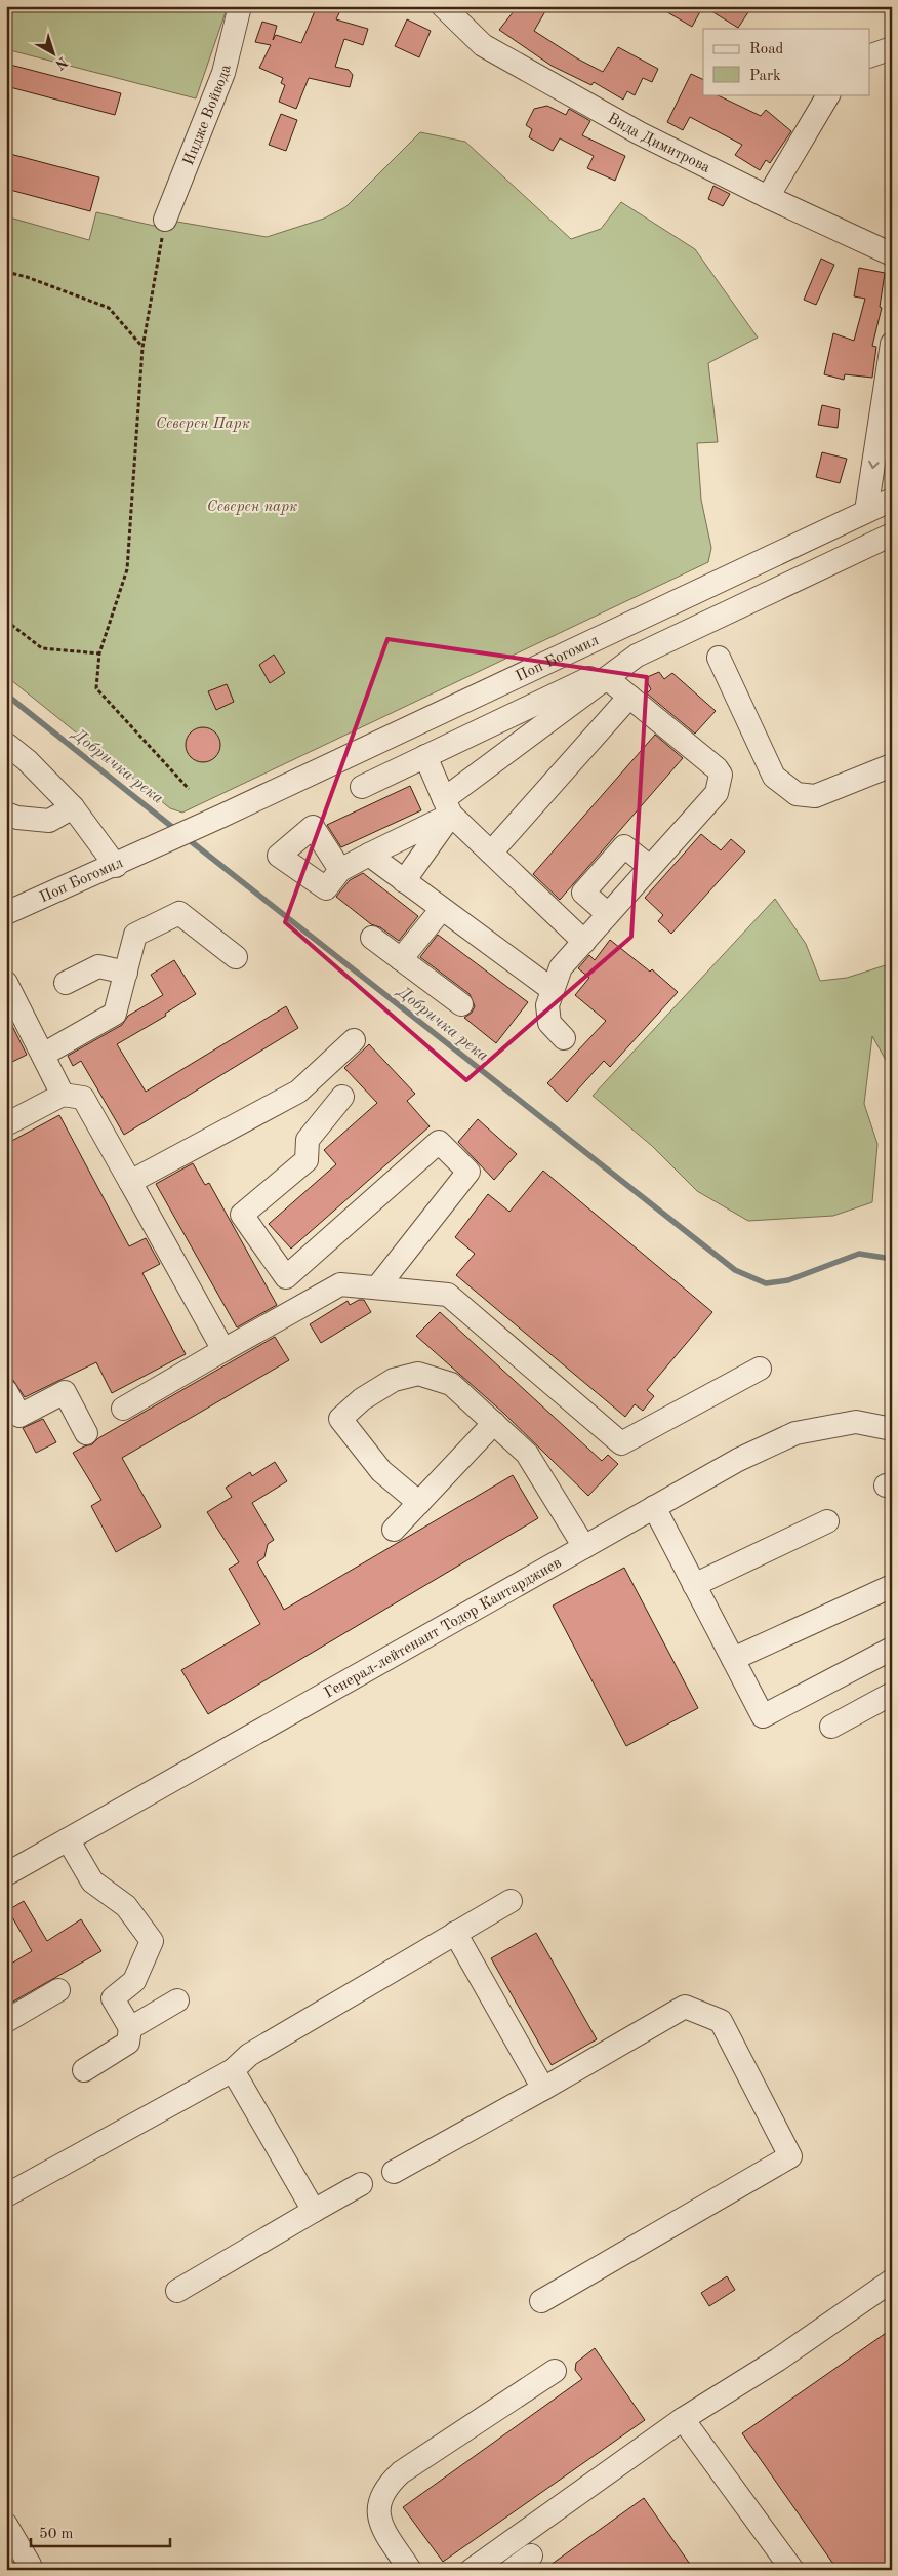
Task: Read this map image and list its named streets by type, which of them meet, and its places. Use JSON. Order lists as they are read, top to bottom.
{
  "streets": {
    "street": [
      "Индже Войвода",
      "Вида Димитрова",
      "Поп Богомил",
      "Генерал-лейтенант Тодор Кантарджиев"
    ]
  },
  "water": ["Добричка река"],
  "parks": ["Северен Парк", "Северен парк"],
  "legend": ["Road", "Park"],
  "scale_bar": "50 m",
  "north": "bottom right"
}
